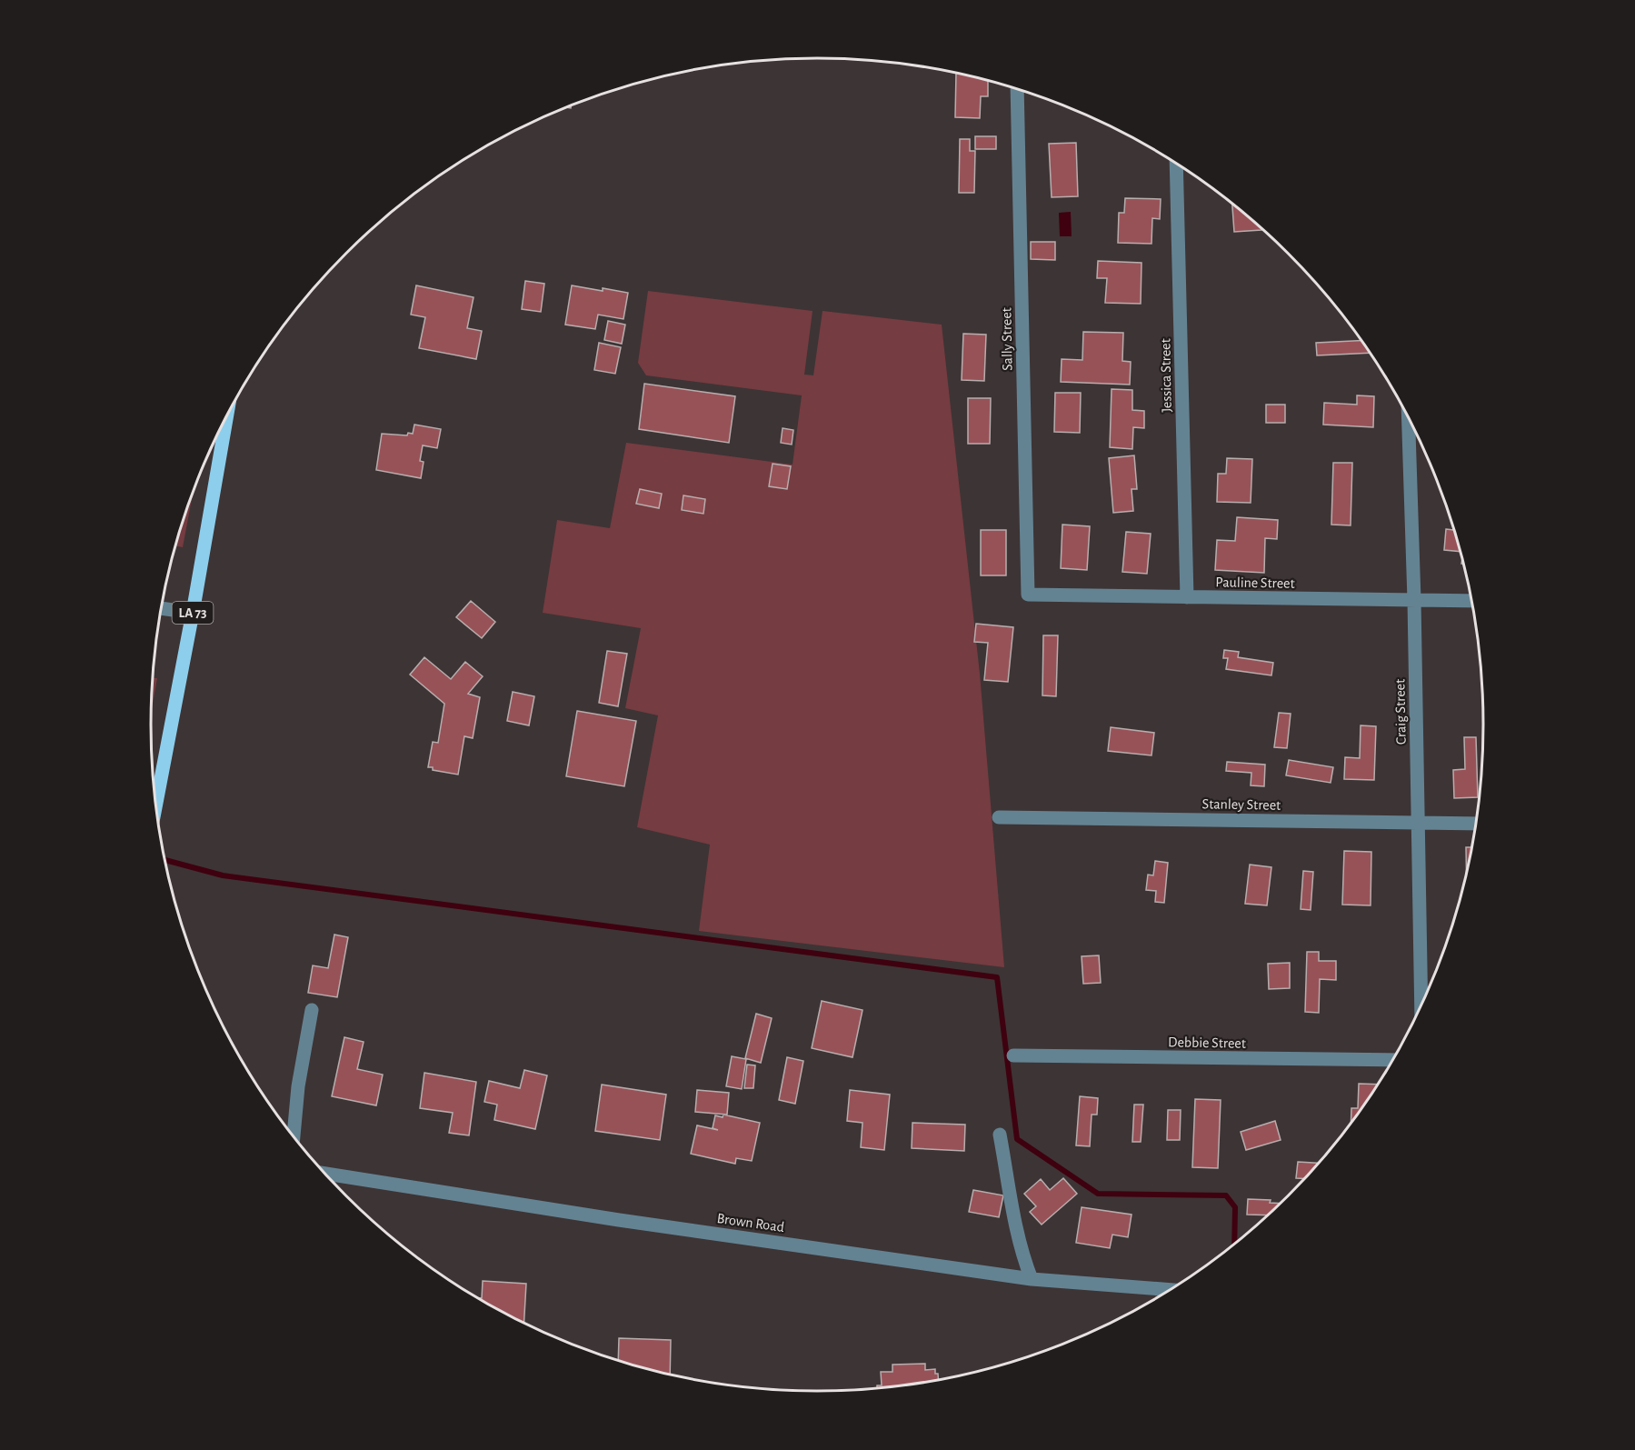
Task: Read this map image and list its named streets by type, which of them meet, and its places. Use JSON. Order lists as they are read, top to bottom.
{
  "streets": {
    "main road": ["LA 73"],
    "street": [
      "Sally Street",
      "Jessica Street",
      "Pauline Street",
      "Craig Street",
      "Stanley Street",
      "Debbie Street",
      "Brown Road"
    ]
  },
  "crossings": [
    ["Sally Street", "Pauline Street"],
    ["Jessica Street", "Pauline Street"],
    ["Pauline Street", "Craig Street"],
    ["Craig Street", "Stanley Street"]
  ]
}
